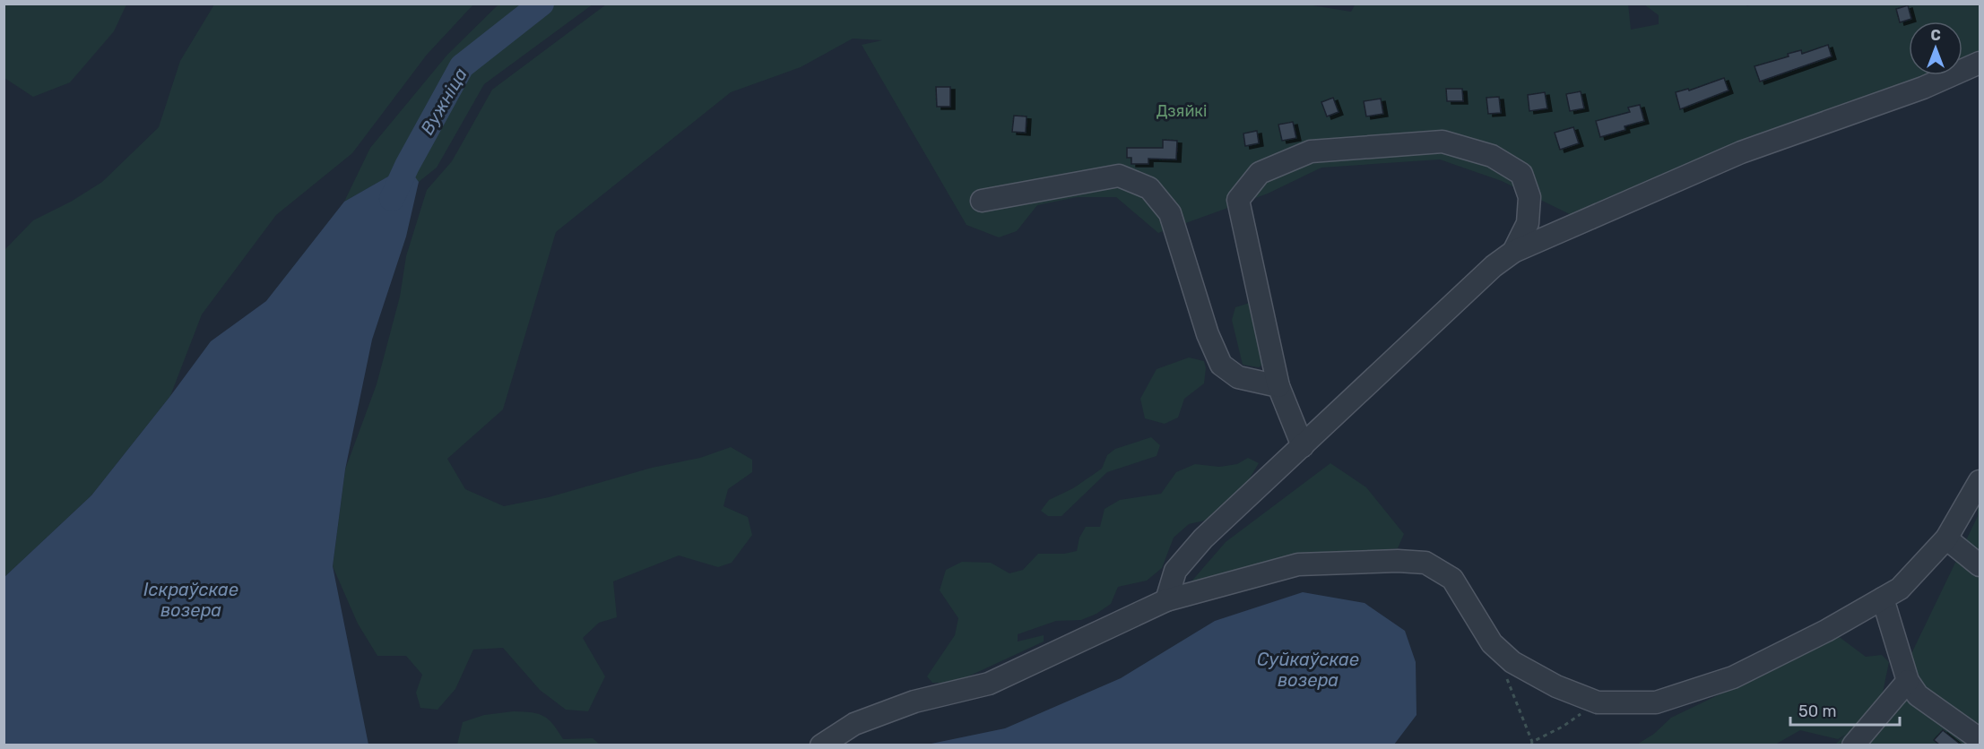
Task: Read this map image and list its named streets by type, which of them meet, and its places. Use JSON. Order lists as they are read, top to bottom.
{
  "water": ["Вужніца", "Іскраўскае возера", "Суйкаўскае возера"],
  "parks": ["Дзяйкі"],
  "scale_bar": "50 m",
  "north": "top"
}
